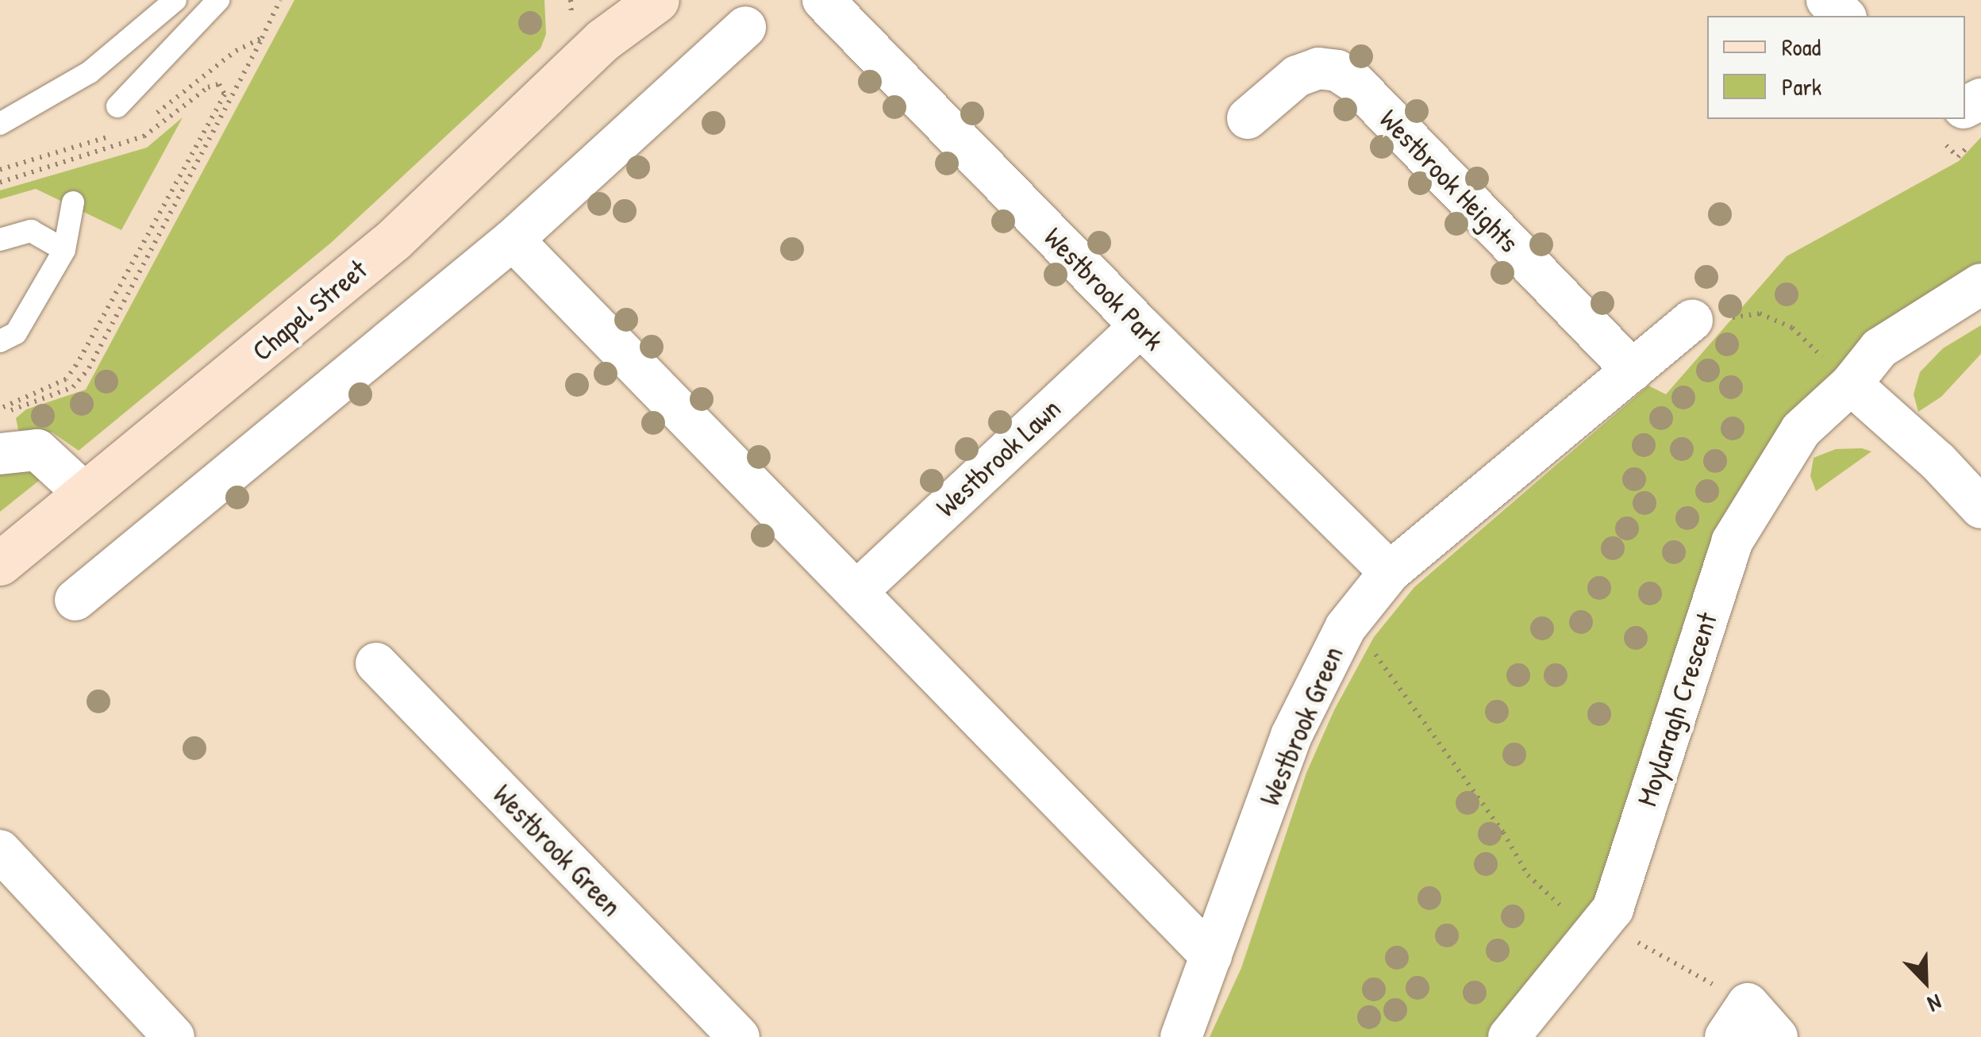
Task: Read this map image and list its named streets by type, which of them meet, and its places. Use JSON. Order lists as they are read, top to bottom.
{
  "streets": {
    "main road": ["Chapel Street"],
    "street": [
      "Westbrook Heights",
      "Westbrook Park",
      "Westbrook Lawn",
      "Moylaragh Crescent",
      "Westbrook Green"
    ]
  },
  "crossings": [
    ["Westbrook Heights", "Westbrook Green"],
    ["Westbrook Park", "Westbrook Lawn"],
    ["Westbrook Park", "Westbrook Green"]
  ],
  "legend": ["Road", "Park"],
  "north": "bottom right"
}
